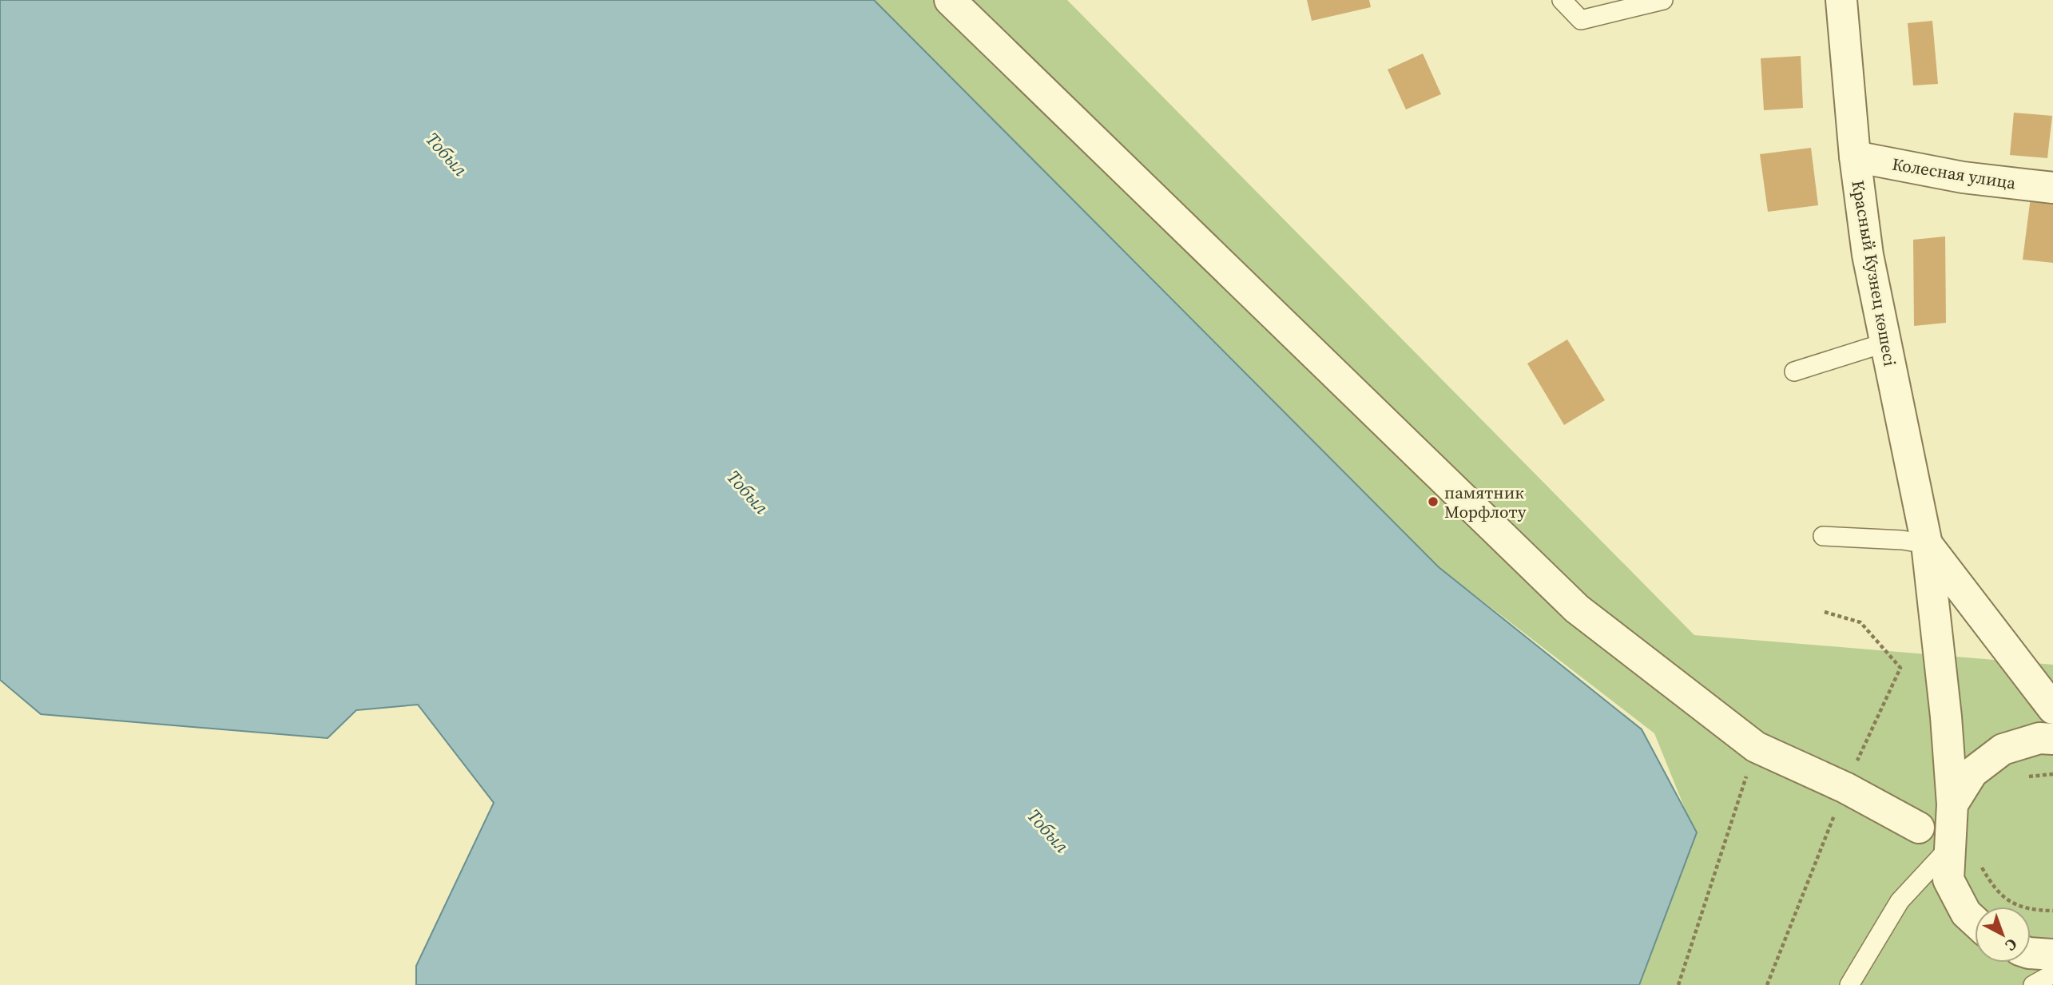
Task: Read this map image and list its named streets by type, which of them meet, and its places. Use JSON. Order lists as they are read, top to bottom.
{
  "streets": {
    "street": ["Колесная улица", "Красный Кузнец көшесі"]
  },
  "crossings": [
    ["Колесная улица", "Красный Кузнец көшесі"]
  ],
  "water": ["Тобыл"],
  "places": ["памятник Морфлоту"],
  "north": "bottom right"
}
